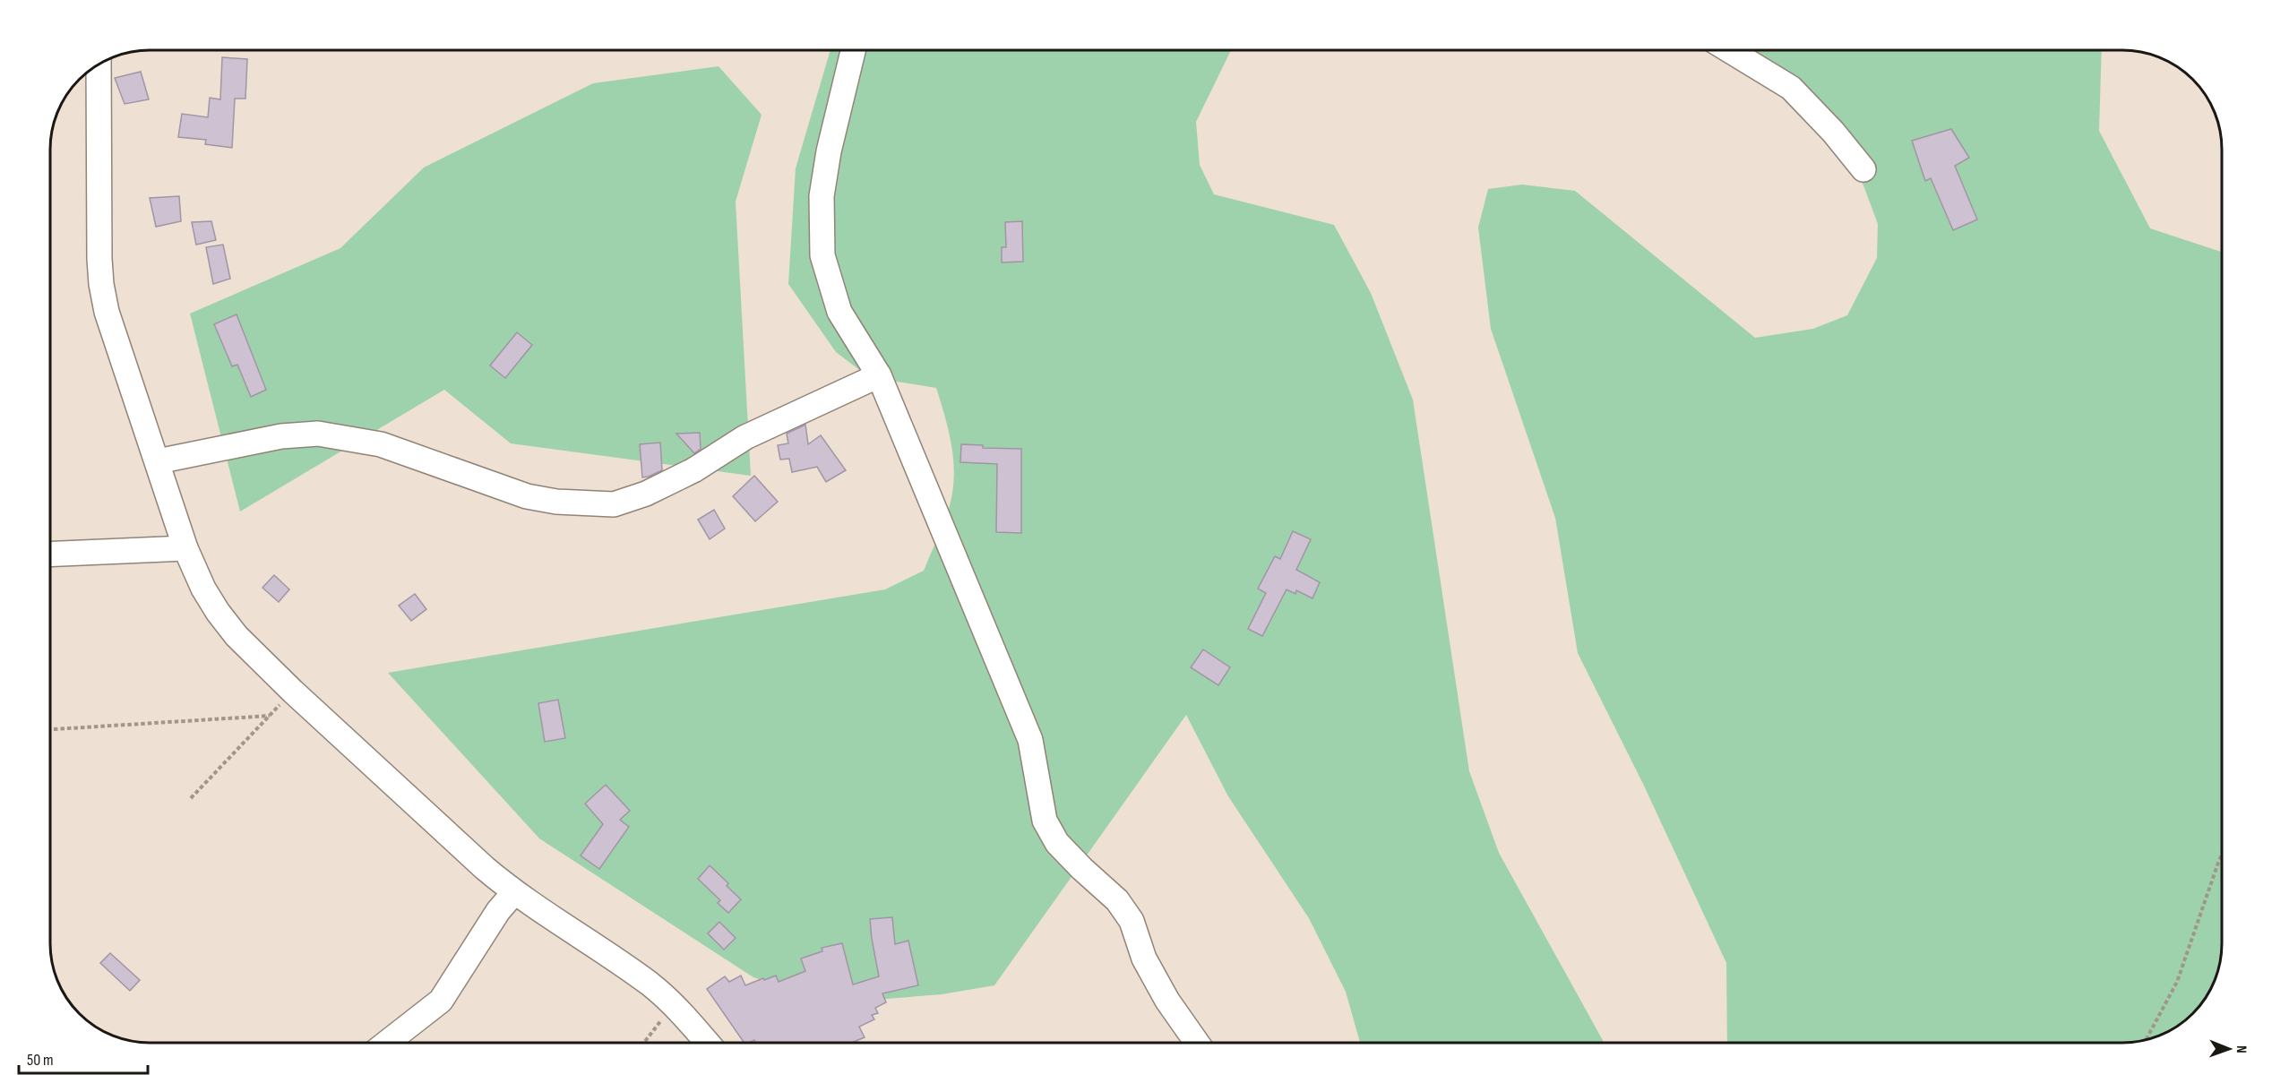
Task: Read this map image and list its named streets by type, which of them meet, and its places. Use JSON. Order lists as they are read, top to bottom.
{
  "scale_bar": "50 m",
  "north": "right"
}
